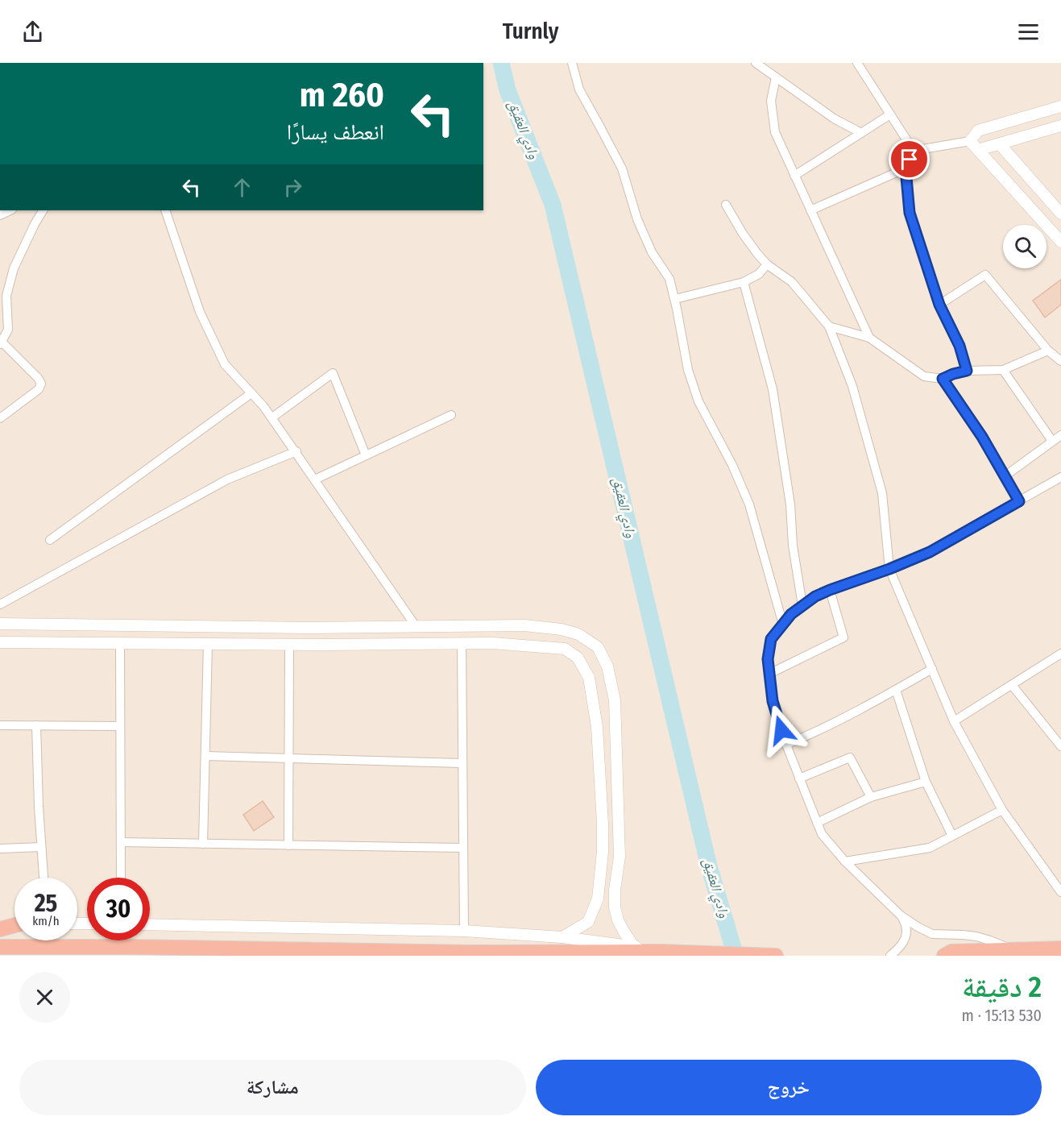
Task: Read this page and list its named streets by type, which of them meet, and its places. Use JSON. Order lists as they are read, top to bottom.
{
  "water": ["وادي العقيق"],
  "page": {
    "header": "Turnly",
    "turn": ["260 m", "انعطف يسارًا"],
    "speed": "25 km/h",
    "limit": "30",
    "heading": ["2 دقيقة", "530 m · 15:13"],
    "buttons": ["خروج", "مشاركة"]
  }
}
